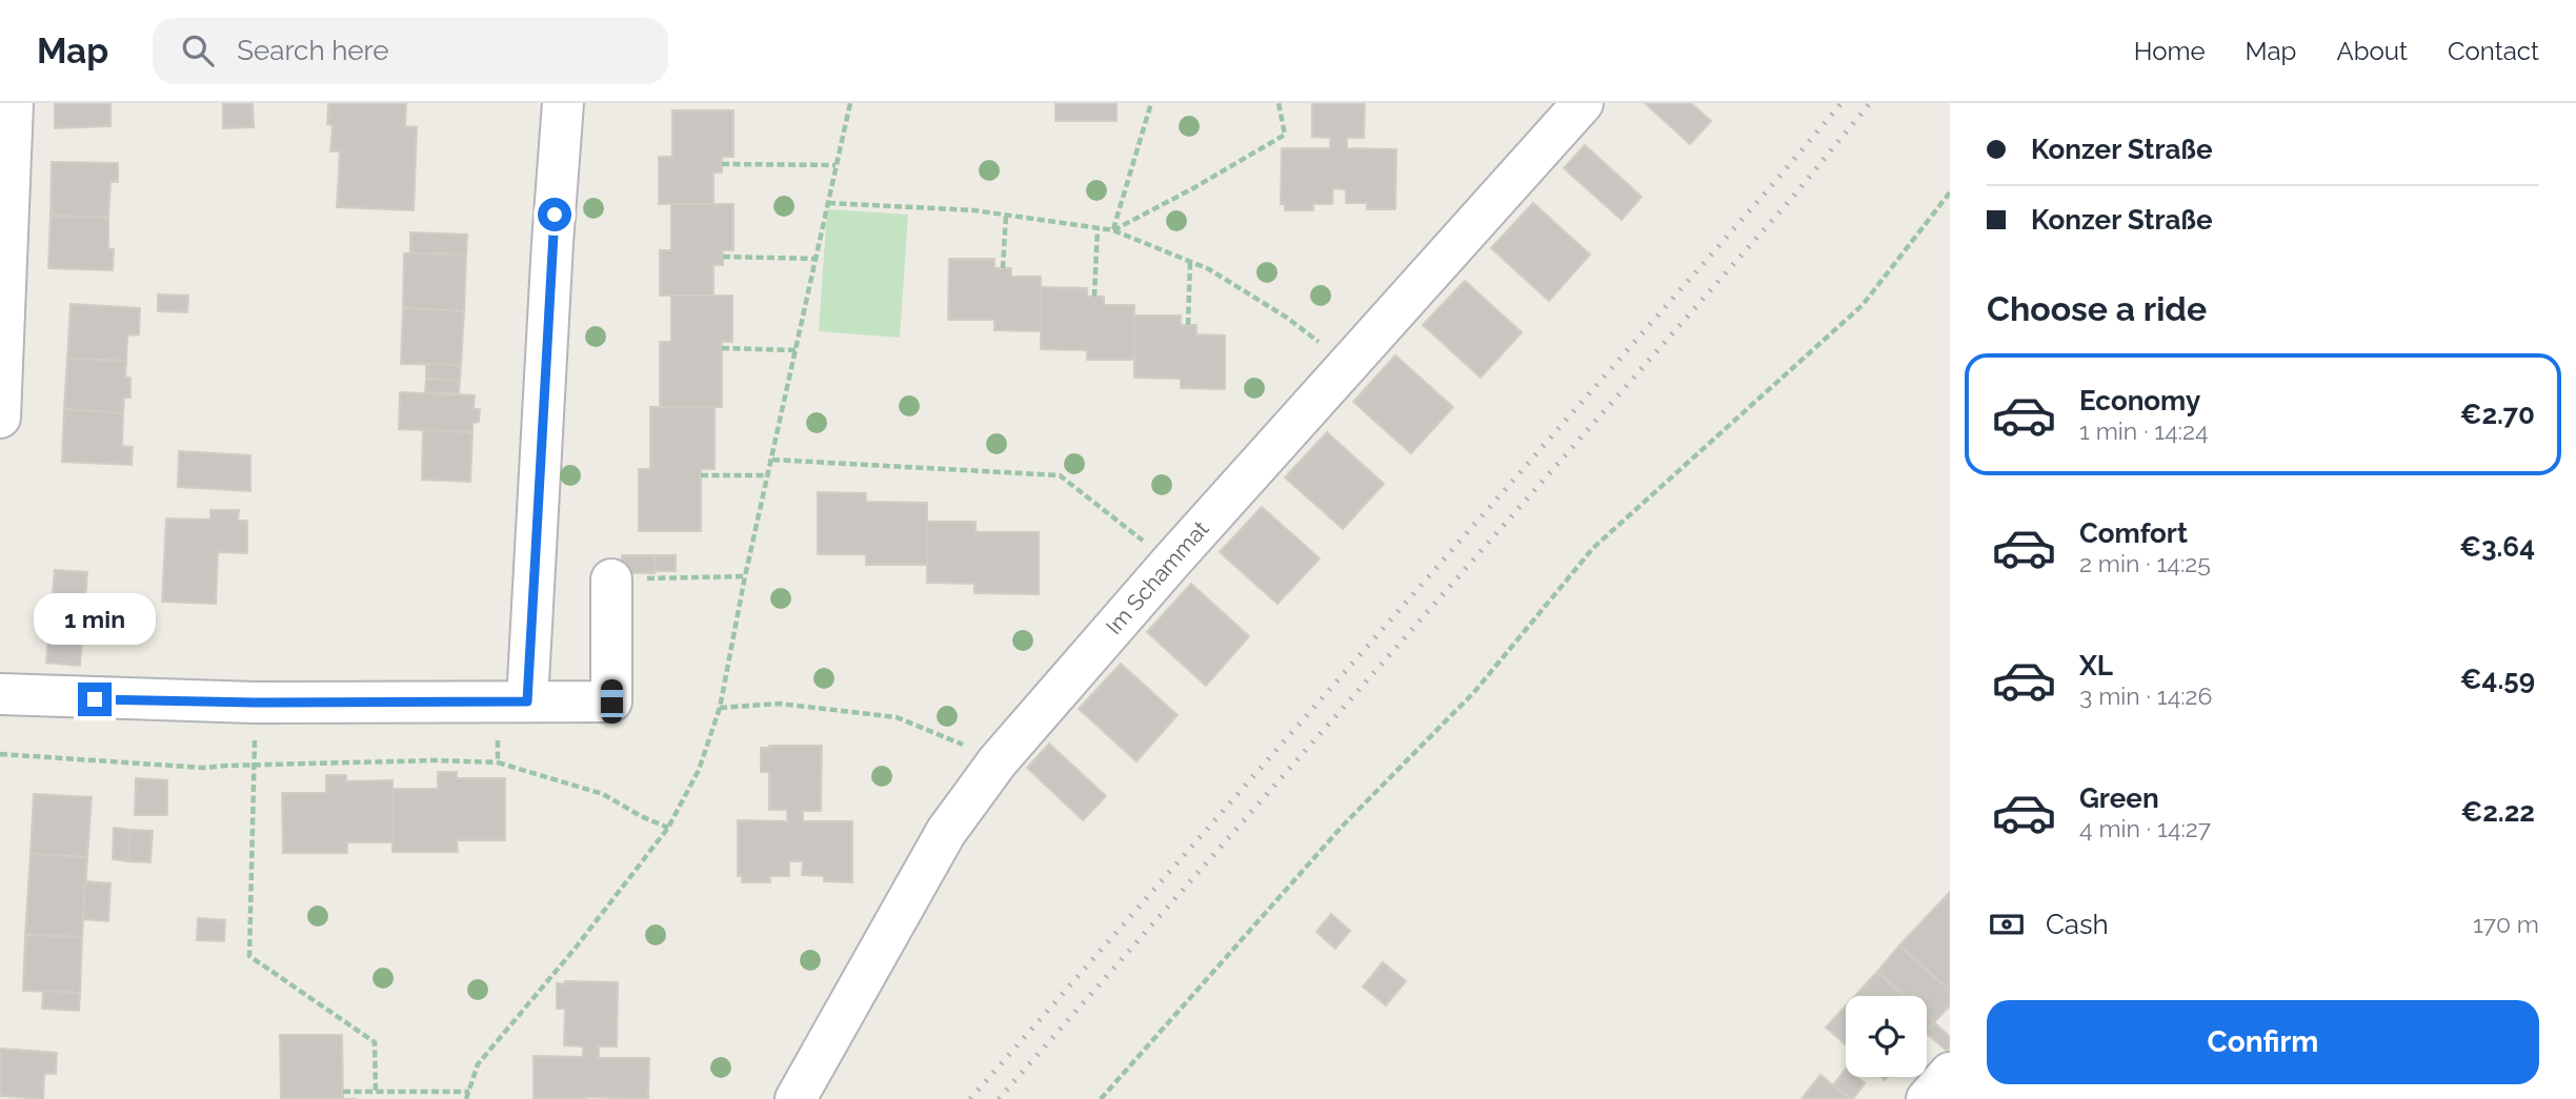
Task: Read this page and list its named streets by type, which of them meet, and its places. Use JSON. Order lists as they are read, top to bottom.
{
  "streets": {
    "street": ["Im Schammat"]
  },
  "page": {
    "header": "Map",
    "search": "Search here",
    "nav": [
      "Home",
      "Map",
      "About",
      "Contact"
    ],
    "banner": ["Konzer Straße", "Konzer Straße"],
    "heading": "Choose a ride",
    "list": [
      {
        "name": "Economy",
        "note": "1 min · 14:24",
        "value": "€2.70"
      },
      {
        "name": "Comfort",
        "note": "2 min · 14:25",
        "value": "€3.64"
      },
      {
        "name": "XL",
        "note": "3 min · 14:26",
        "value": "€4.59"
      },
      {
        "name": "Green",
        "note": "4 min · 14:27",
        "value": "€2.22"
      }
    ],
    "bubble": "1 min",
    "pay": ["Cash", "170 m"],
    "buttons": "Confirm"
  }
}
